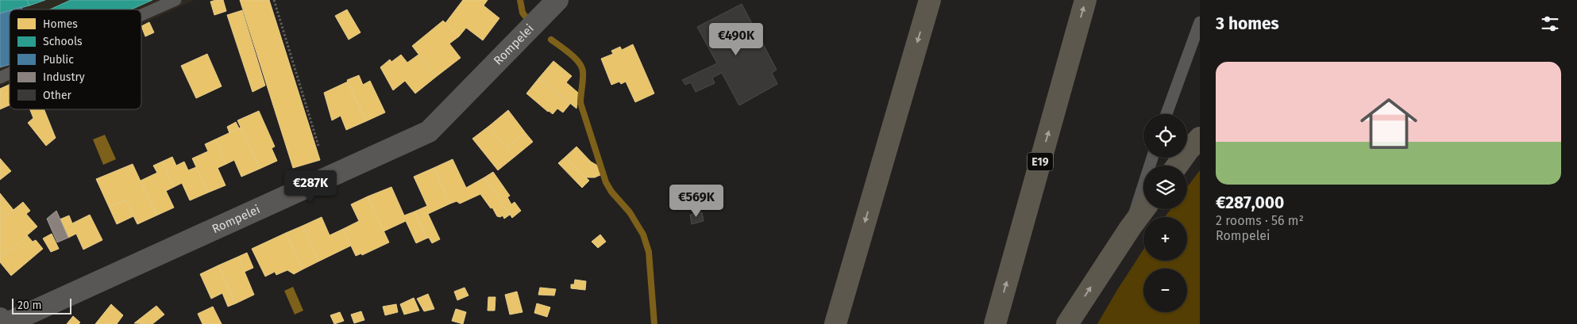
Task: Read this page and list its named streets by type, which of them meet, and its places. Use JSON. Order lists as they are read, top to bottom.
{
  "streets": {
    "highway": ["E19"],
    "street": ["Rompelei"]
  },
  "legend": [
    "Homes",
    "Schools",
    "Public",
    "Industry",
    "Other"
  ],
  "scale_bar": "20 m",
  "page": {
    "heading": "3 homes",
    "price": ["€490K", "€287K", "€569K"],
    "list": [
      {
        "name": "€287,000",
        "note": "2 rooms · 56 m² · Rompelei"
      }
    ],
    "map_buttons": ["+", "−"],
    "scale": "20 m"
  }
}
